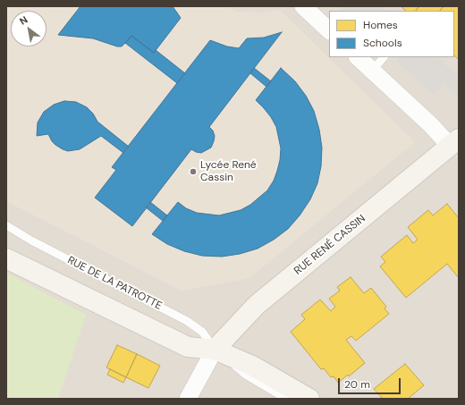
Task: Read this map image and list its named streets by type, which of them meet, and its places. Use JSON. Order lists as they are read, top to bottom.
{
  "streets": {
    "street": ["RUE RENÉ CASSIN"],
    "lane": ["RUE DE LA PATROTTE"]
  },
  "crossings": [
    ["RUE RENÉ CASSIN", "RUE DE LA PATROTTE"]
  ],
  "places": ["Lycée René Cassin"],
  "legend": ["Homes", "Schools"],
  "scale_bar": "20 m",
  "north": "top left"
}
